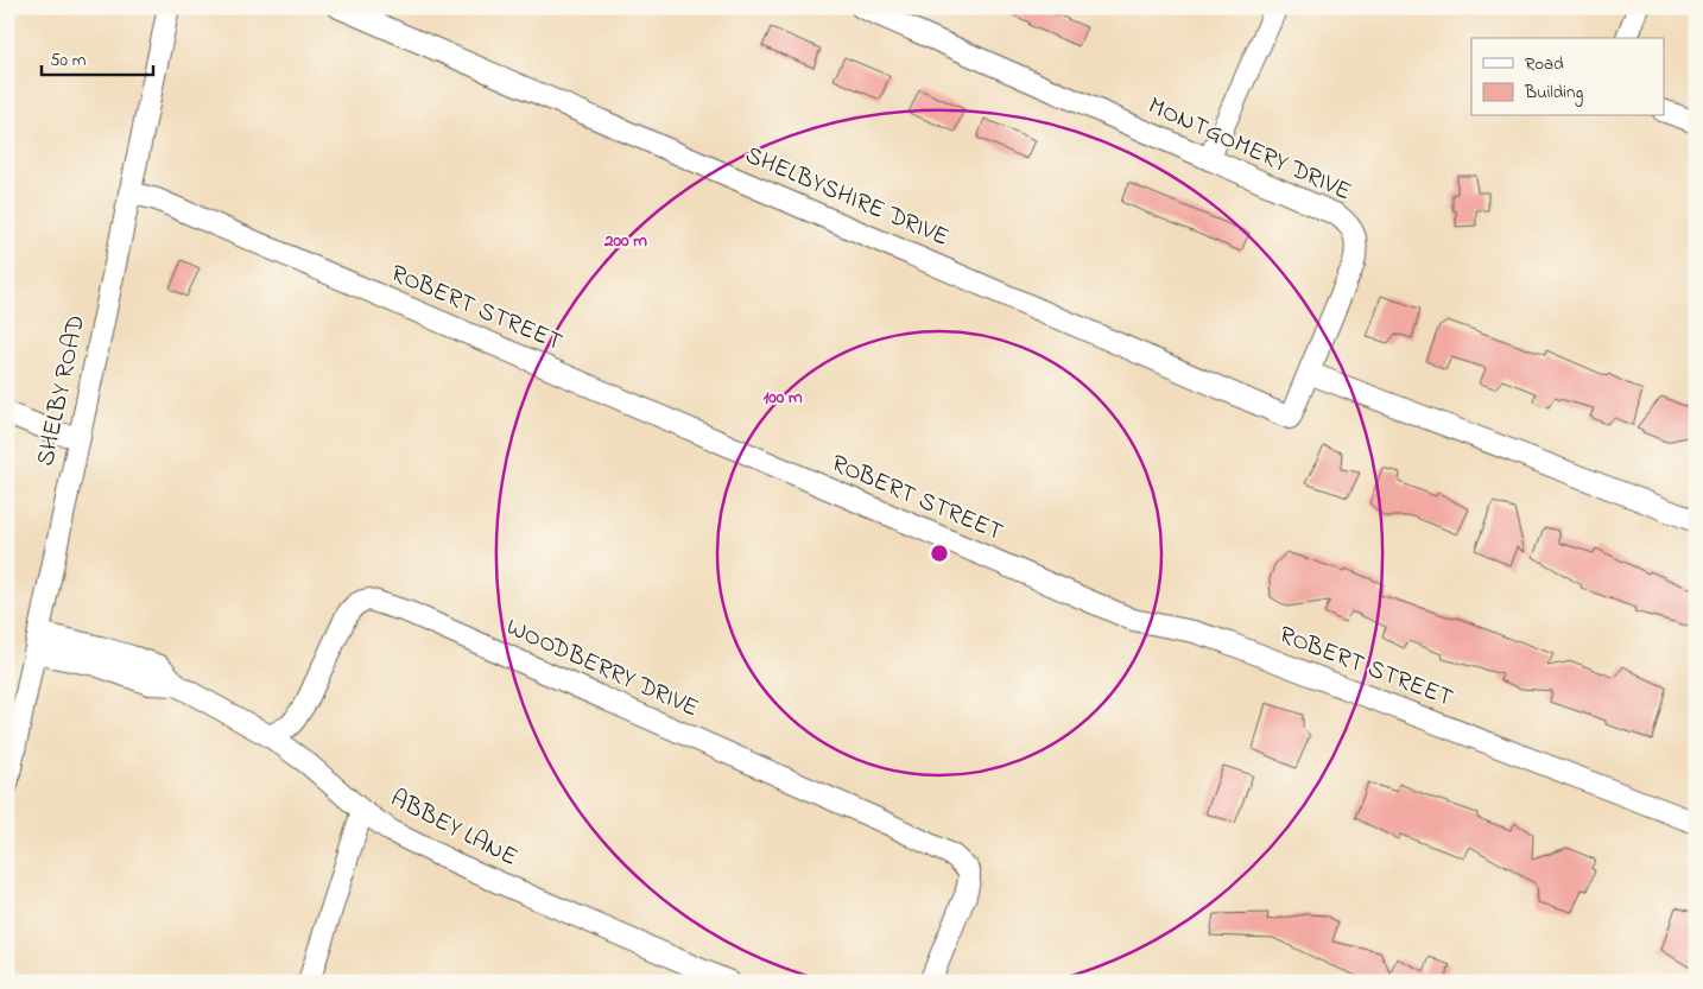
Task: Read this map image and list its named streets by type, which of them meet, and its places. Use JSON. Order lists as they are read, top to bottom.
{
  "streets": {
    "street": [
      "MONTGOMERY DRIVE",
      "SHELBYSHIRE DRIVE",
      "ROBERT STREET",
      "SHELBY ROAD",
      "WOODBERRY DRIVE",
      "ABBEY LANE"
    ]
  },
  "crossings": [
    ["MONTGOMERY DRIVE", "SHELBYSHIRE DRIVE"],
    ["ROBERT STREET", "SHELBY ROAD"],
    ["SHELBY ROAD", "ABBEY LANE"],
    ["WOODBERRY DRIVE", "ABBEY LANE"]
  ],
  "legend": ["Road", "Building"],
  "scale_bar": "50 m",
  "rings": ["200 m", "100 m"]
}
